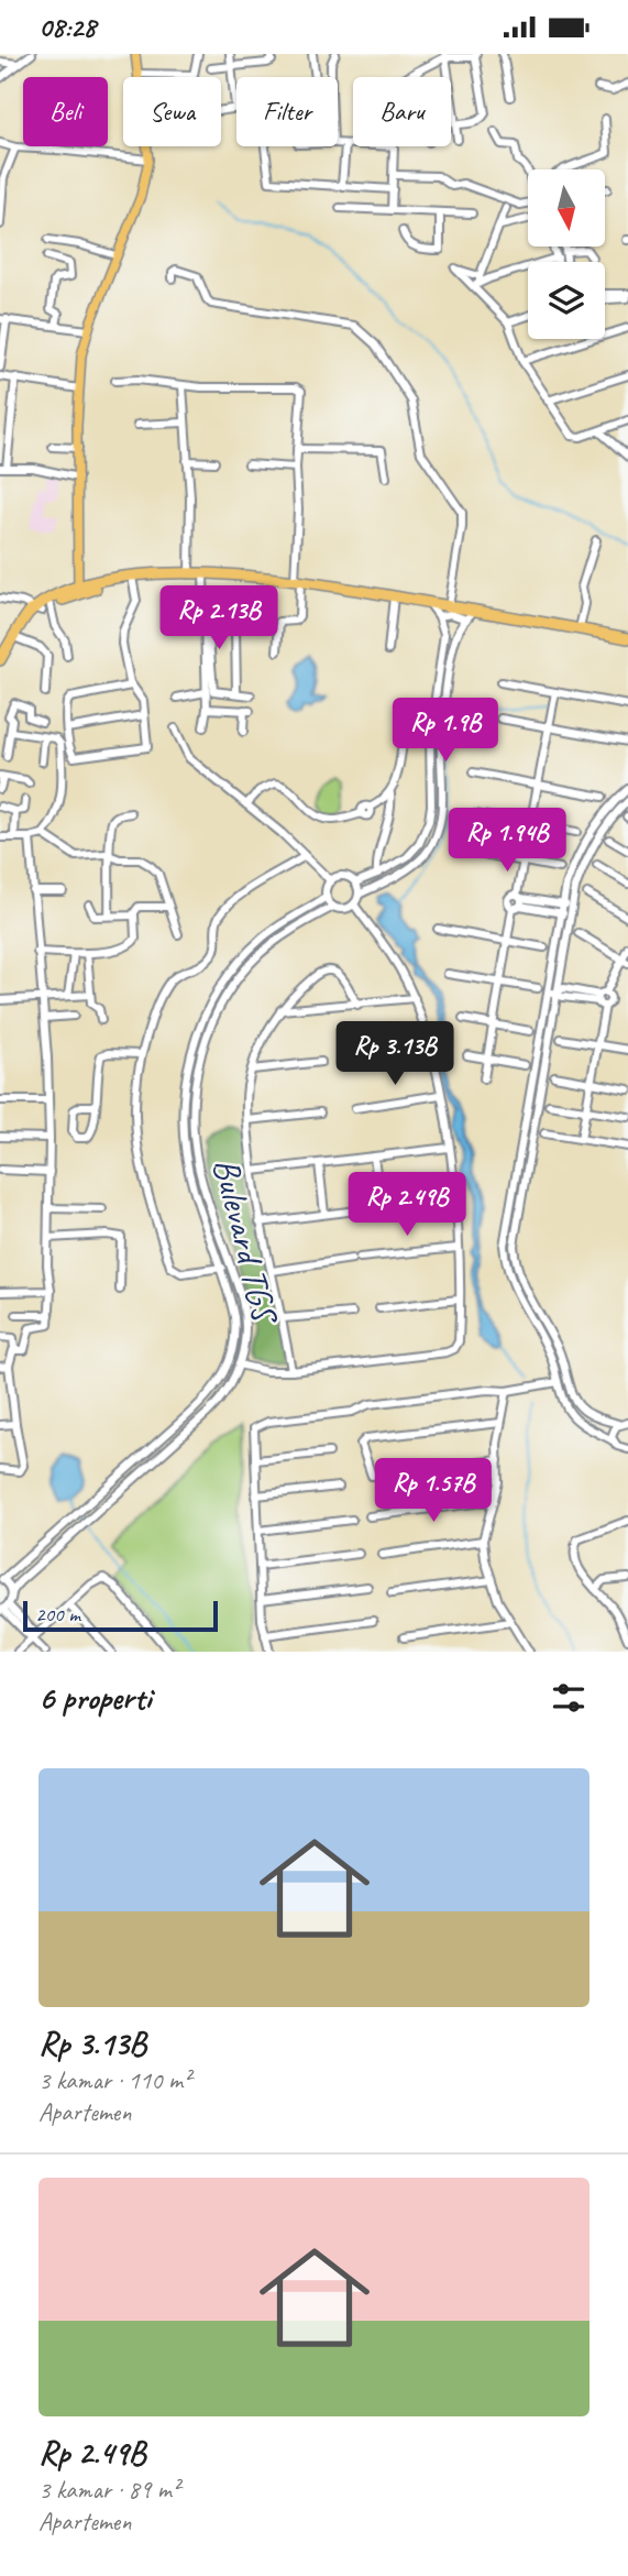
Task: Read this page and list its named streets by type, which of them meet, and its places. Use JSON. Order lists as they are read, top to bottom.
{
  "streets": {
    "street": ["Bulevard TGS"]
  },
  "scale_bar": "200 m",
  "north": "bottom",
  "page": {
    "status": "08:28",
    "chip": [
      "Beli",
      "Sewa",
      "Filter",
      "Baru"
    ],
    "price": [
      "Rp 2.13B",
      "Rp 1.9B",
      "Rp 1.94B",
      "Rp 3.13B",
      "Rp 2.49B",
      "Rp 1.57B"
    ],
    "scale": "200 m",
    "heading": "6 properti",
    "list": [
      {
        "name": "Rp 3.13B",
        "note": "3 kamar · 110 m² · Apartemen"
      },
      {
        "name": "Rp 2.49B",
        "note": "3 kamar · 89 m² · Apartemen"
      }
    ]
  }
}
